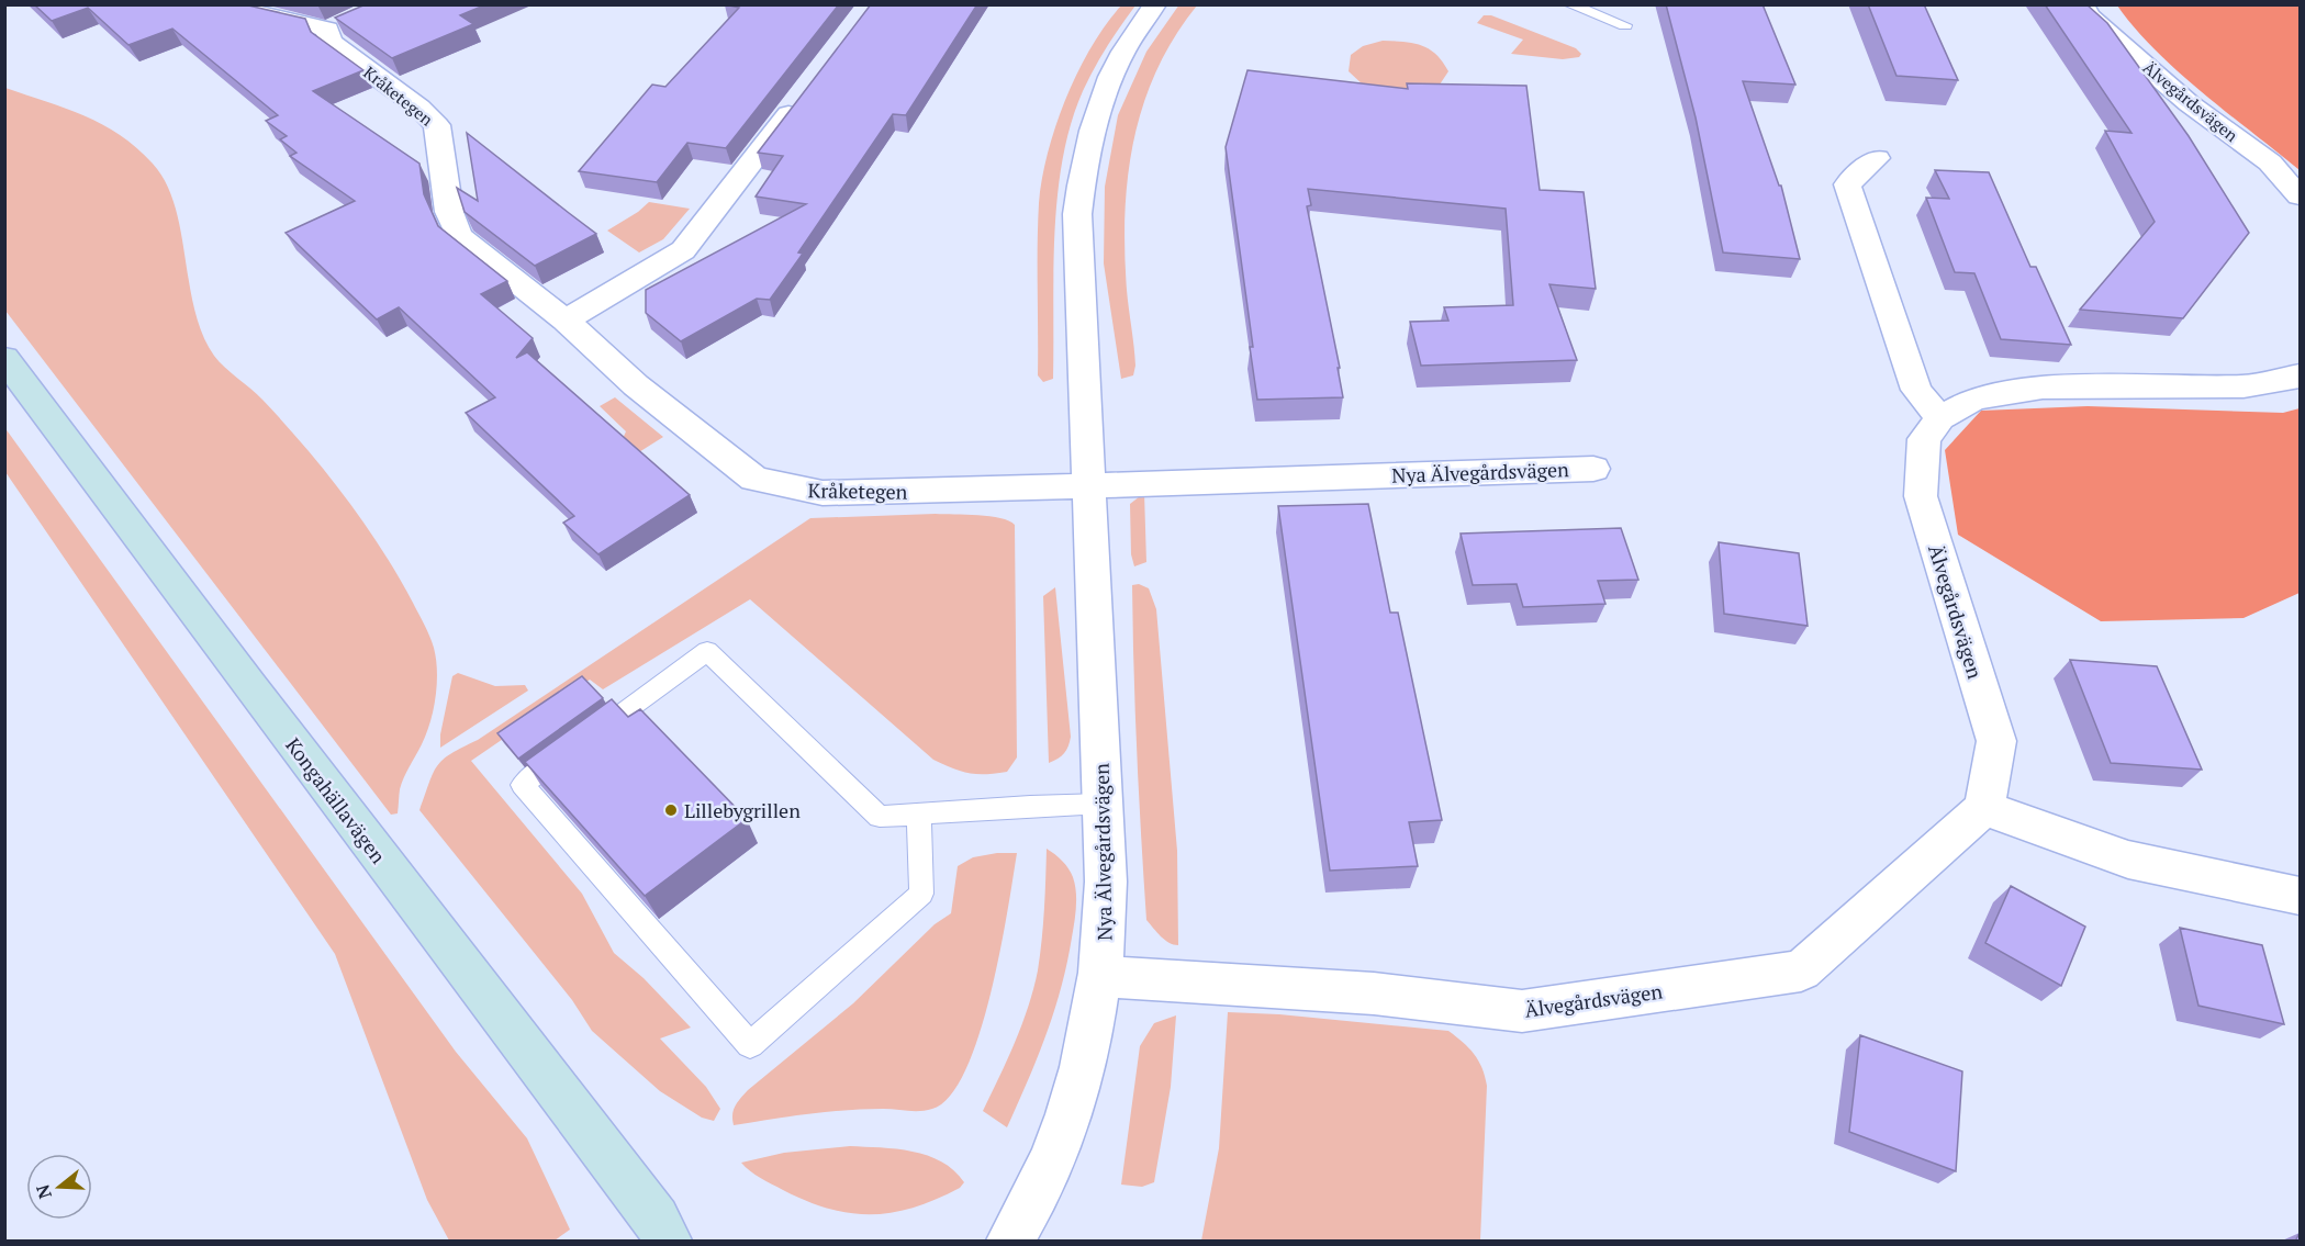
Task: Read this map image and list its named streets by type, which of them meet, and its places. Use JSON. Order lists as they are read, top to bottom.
{
  "streets": {
    "street": [
      "Kråketegen",
      "Älvegårdsvägen",
      "Nya Älvegårdsvägen",
      "Kongahällavägen"
    ]
  },
  "crossings": [
    ["Kråketegen", "Nya Älvegårdsvägen"],
    ["Älvegårdsvägen", "Nya Älvegårdsvägen"]
  ],
  "places": ["Lillebygrillen"],
  "north": "left"
}
